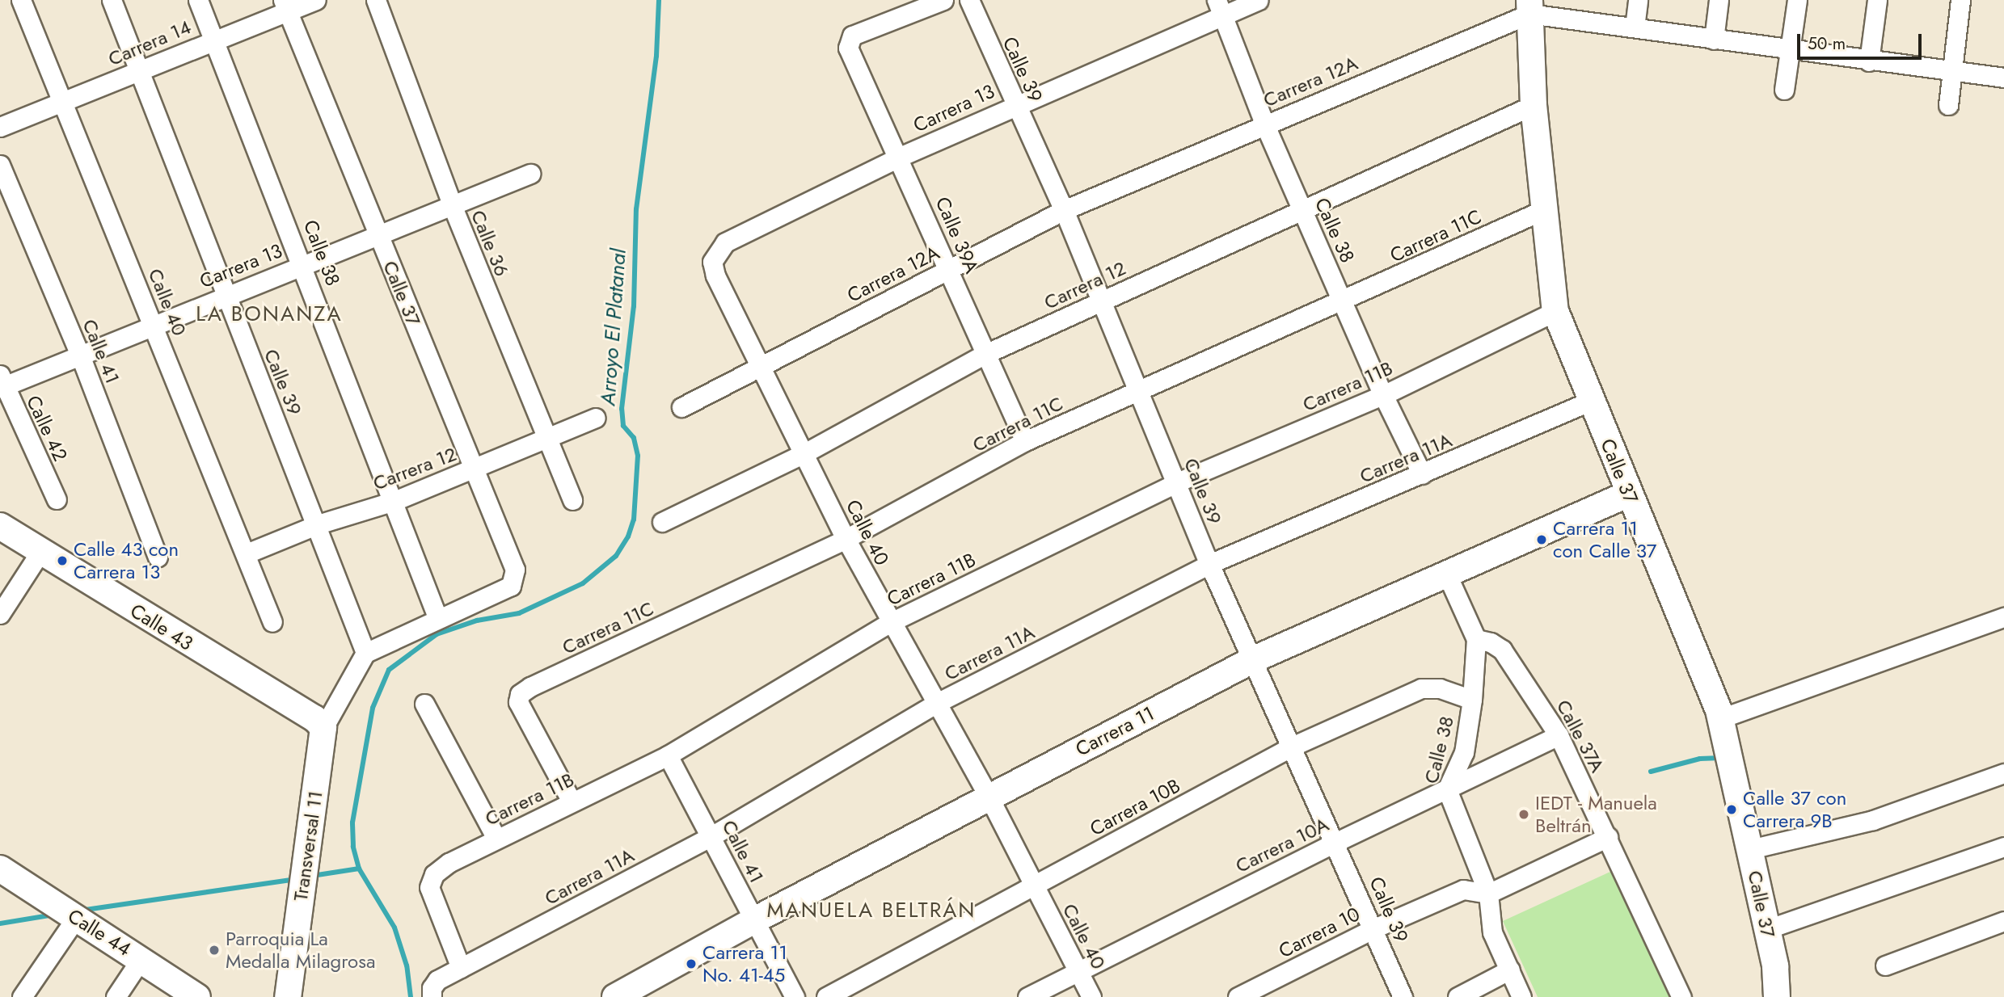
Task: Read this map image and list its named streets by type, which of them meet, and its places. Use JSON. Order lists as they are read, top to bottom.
{
  "streets": {
    "main road": [
      "Calle 37",
      "Calle 43",
      "Carrera 11",
      "Transversal 11",
      "Calle 44"
    ],
    "street": [
      "Carrera 14",
      "Calle 39",
      "Carrera 12A",
      "Carrera 13",
      "Calle 38",
      "Calle 39A",
      "Carrera 11C",
      "Calle 36",
      "Carrera 12",
      "Calle 40",
      "Calle 41",
      "Carrera 11B",
      "Calle 42",
      "Carrera 11A",
      "Calle 37A",
      "Carrera 10B",
      "Carrera 10A",
      "Carrera 10"
    ]
  },
  "crossings": [
    ["Carrera 14", "Calle 39"],
    ["Carrera 14", "Calle 38"],
    ["Carrera 14", "Calle 37"],
    ["Carrera 14", "Calle 40"],
    ["Calle 39", "Carrera 12A"],
    ["Calle 39", "Carrera 13"],
    ["Calle 39", "Carrera 11C"],
    ["Calle 39", "Carrera 12"],
    ["Calle 39", "Carrera 11B"],
    ["Calle 39", "Carrera 11A"],
    ["Calle 39", "Carrera 11"],
    ["Calle 39", "Carrera 10B"],
    ["Calle 39", "Carrera 10A"],
    ["Calle 39", "Carrera 10"],
    ["Carrera 12A", "Calle 38"],
    ["Carrera 12A", "Calle 39A"],
    ["Carrera 12A", "Calle 37"],
    ["Carrera 12A", "Calle 40"],
    ["Carrera 13", "Calle 38"],
    ["Carrera 13", "Calle 39A"],
    ["Carrera 13", "Calle 36"],
    ["Carrera 13", "Calle 37"],
    ["Carrera 13", "Calle 40"],
    ["Carrera 13", "Calle 41"],
    ["Carrera 13", "Calle 42"],
    ["Calle 38", "Carrera 11C"],
    ["Calle 38", "Carrera 12"],
    ["Calle 38", "Calle 37"],
    ["Calle 38", "Carrera 11B"],
    ["Calle 38", "Carrera 11A"],
    ["Calle 38", "Carrera 11"],
    ["Calle 38", "Calle 37A"],
    ["Calle 38", "Carrera 10B"],
    ["Calle 38", "Carrera 10A"],
    ["Calle 38", "Carrera 10"],
    ["Calle 39A", "Carrera 11C"],
    ["Calle 39A", "Carrera 12"],
    ["Carrera 11C", "Calle 37"],
    ["Carrera 11C", "Calle 40"],
    ["Carrera 11C", "Carrera 11B"],
    ["Calle 36", "Carrera 12"],
    ["Carrera 12", "Calle 37"],
    ["Carrera 12", "Calle 40"],
    ["Calle 37", "Carrera 11B"],
    ["Calle 37", "Carrera 11A"],
    ["Calle 37", "Carrera 11"],
    ["Calle 40", "Carrera 11B"],
    ["Calle 40", "Carrera 11A"],
    ["Calle 40", "Carrera 11"],
    ["Calle 40", "Carrera 10B"],
    ["Calle 40", "Carrera 10A"],
    ["Calle 41", "Carrera 11B"],
    ["Calle 41", "Carrera 11A"],
    ["Calle 41", "Carrera 11"],
    ["Carrera 11B", "Carrera 11A"],
    ["Calle 43", "Transversal 11"],
    ["Calle 37A", "Carrera 10A"]
  ],
  "districts": ["LA BONANZA", "MANUELA BELTRÁN"],
  "water": ["Arroyo El Platanal"],
  "places": [
    "Carrera 11 con Calle 37",
    "Calle 43 con Carrera 13",
    "Calle 37 con Carrera 9B",
    "IEDT - Manuela Beltrán",
    "Parroquia La Medalla Milagrosa",
    "Carrera 11 No. 41-45"
  ],
  "scale_bar": "50 m"
}
